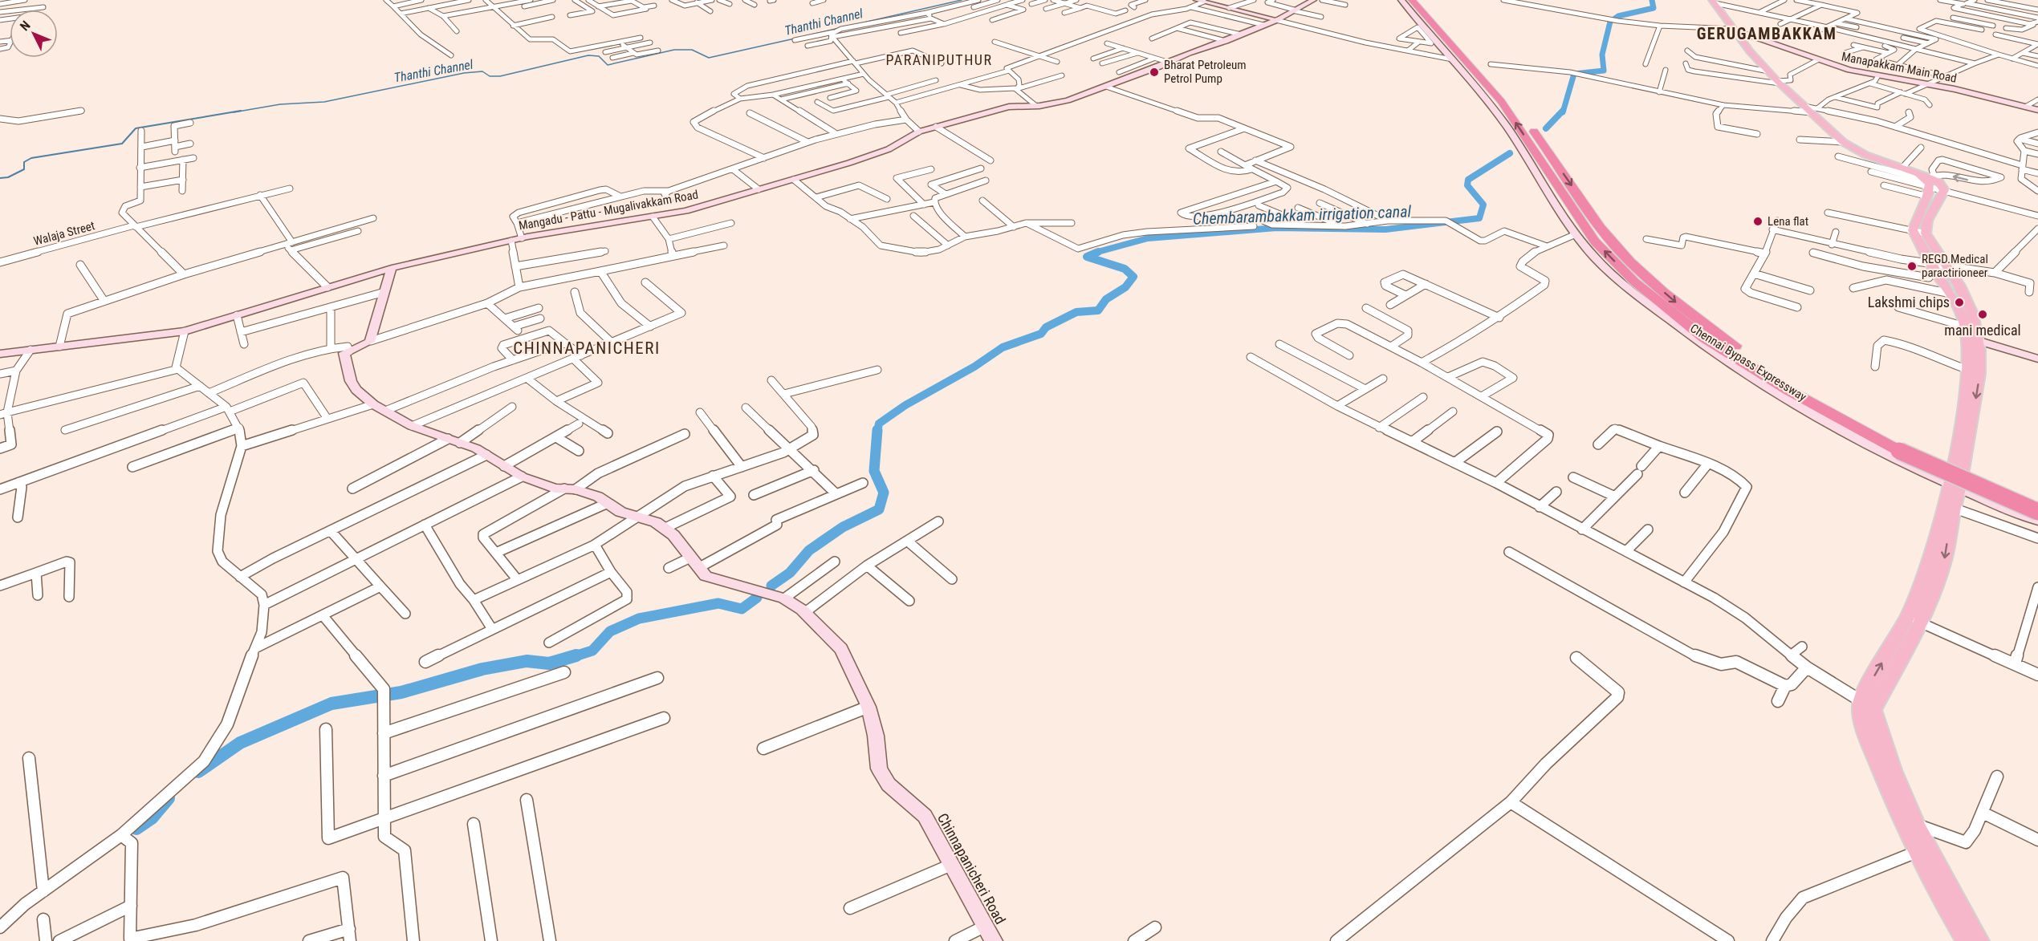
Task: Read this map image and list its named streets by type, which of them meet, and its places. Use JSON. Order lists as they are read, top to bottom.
{
  "streets": {
    "highway": ["Chennai Bypass Expressway"],
    "street": [
      "Manapakkam Main Road",
      "Mangadu - Pattu - Mugalivakkam Road",
      "Walaja Street",
      "Chinnapanicheri Road"
    ]
  },
  "districts": ["GERUGAMBAKKAM", "PARANIPUTHUR", "CHINNAPANICHERI"],
  "water": ["Thanthi Channel", "Chembarambakkam irrigation canal"],
  "places": [
    "Bharat Petroleum Petrol Pump",
    "Lena flat",
    "REGD.Medical paractirioneer",
    "Lakshmi chips",
    "mani medical"
  ],
  "north": "top left"
}
